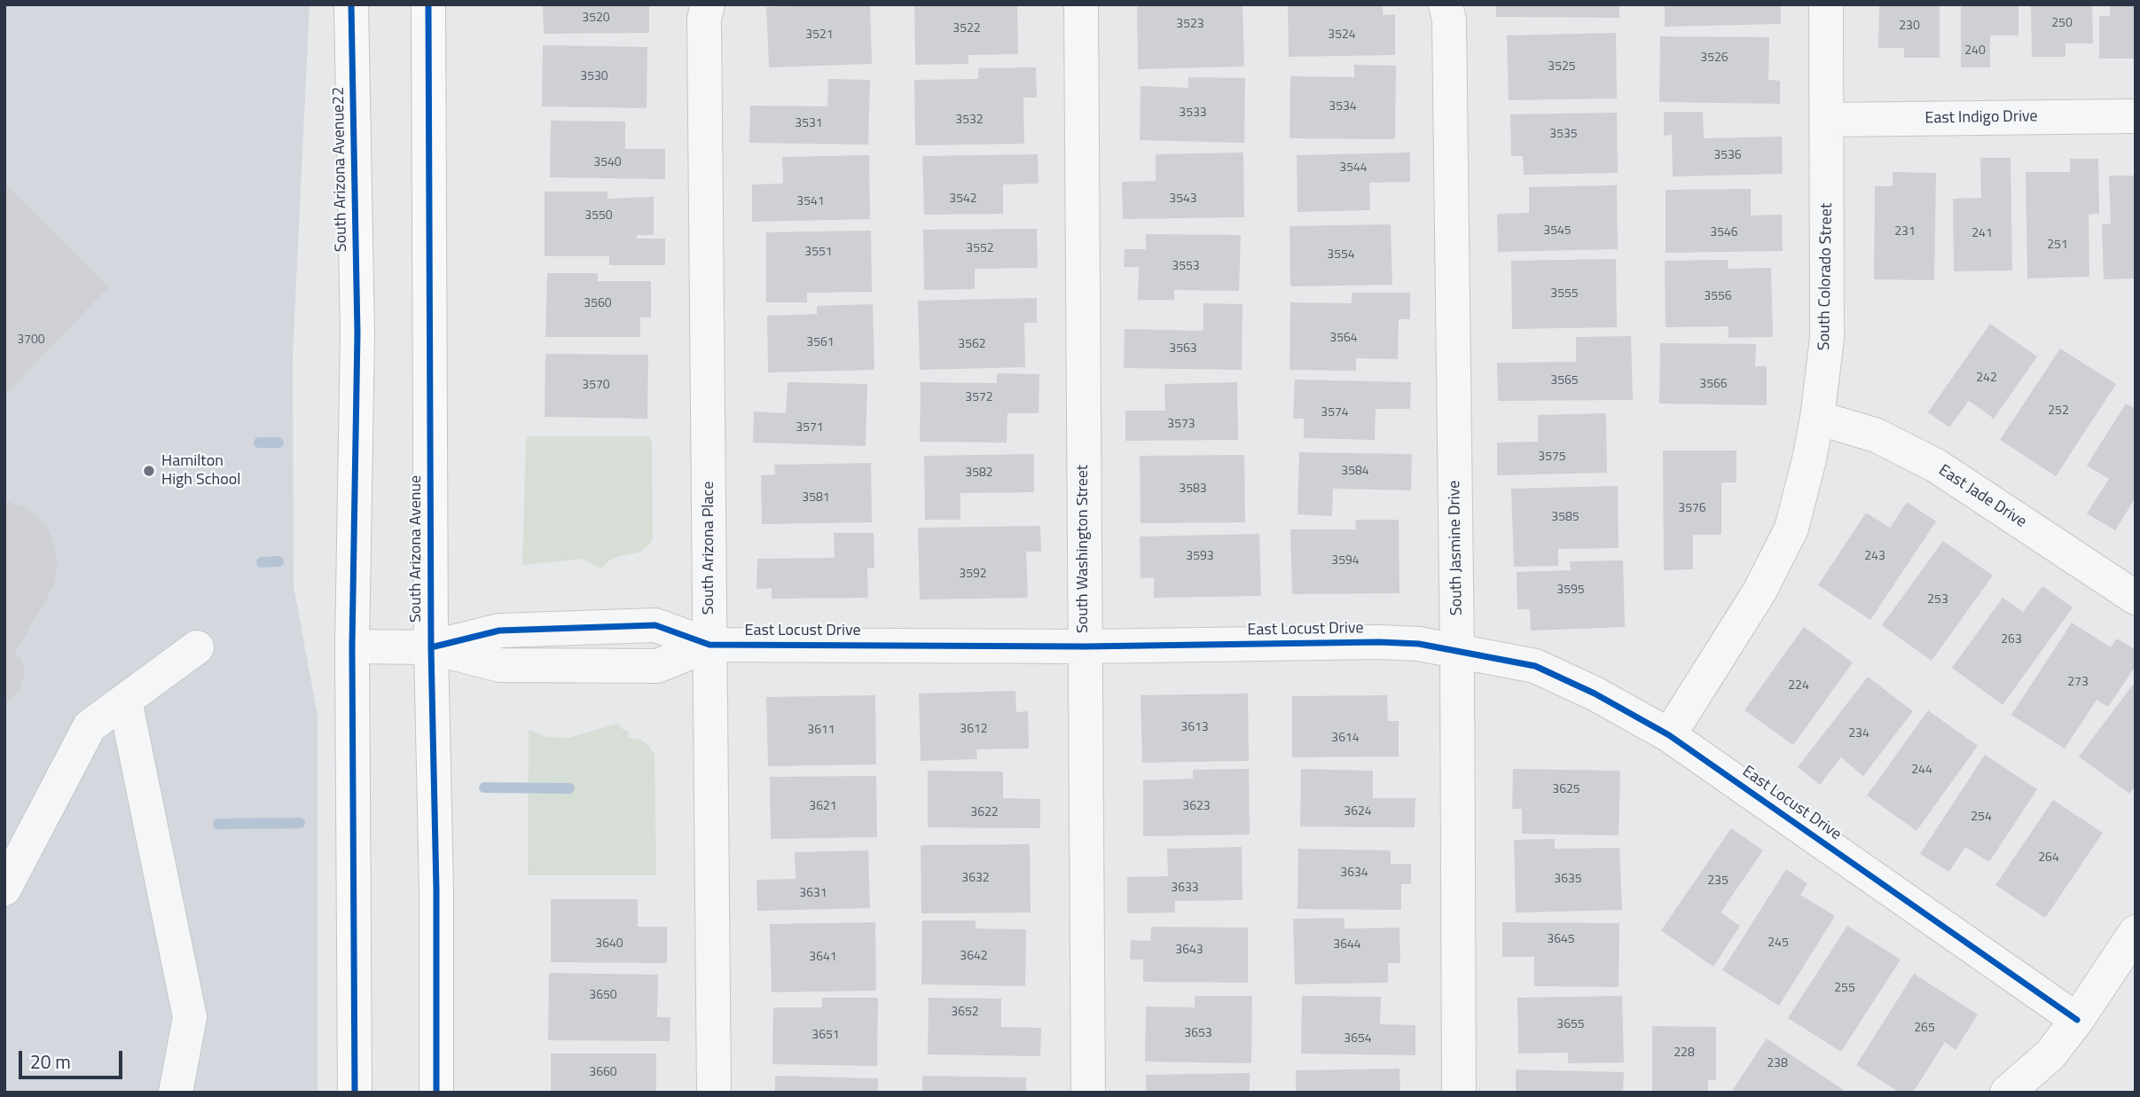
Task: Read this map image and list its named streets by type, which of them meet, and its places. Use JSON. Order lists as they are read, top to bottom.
{
  "streets": {
    "main road": ["South Arizona Avenue22", "South Arizona Avenue"],
    "street": [
      "East Indigo Drive",
      "South Colorado Street",
      "East Jade Drive",
      "South Arizona Place",
      "South Jasmine Drive",
      "South Washington Street",
      "East Locust Drive"
    ]
  },
  "crossings": [
    ["East Indigo Drive", "South Colorado Street"],
    ["South Arizona Avenue22", "East Locust Drive"],
    ["South Colorado Street", "East Jade Drive"],
    ["South Colorado Street", "East Locust Drive"],
    ["South Arizona Place", "East Locust Drive"],
    ["South Jasmine Drive", "East Locust Drive"],
    ["South Arizona Avenue", "East Locust Drive"],
    ["South Washington Street", "East Locust Drive"]
  ],
  "places": ["Hamilton High School"],
  "house_numbers": [
    "3520",
    "250",
    "3523",
    "230",
    "3522",
    "3521",
    "3524",
    "240",
    "3526",
    "3525",
    "3530",
    "3534",
    "3533",
    "3532",
    "3531",
    "3535",
    "3536",
    "3540",
    "3544",
    "3542",
    "3543",
    "3541",
    "3550",
    "3545",
    "231",
    "3546",
    "241",
    "251",
    "3552",
    "3551",
    "3554",
    "3553",
    "3555",
    "3556",
    "3560",
    "3564",
    "3700",
    "3561",
    "3562",
    "3563",
    "242",
    "3565",
    "3566",
    "3570",
    "3572",
    "252",
    "3574",
    "3573",
    "3571",
    "3575",
    "3584",
    "3582",
    "3583",
    "3581",
    "3576",
    "3585",
    "3593",
    "243",
    "3594",
    "3592",
    "3595",
    "253",
    "263",
    "273",
    "224",
    "3613",
    "3612",
    "3611",
    "234",
    "3614",
    "244",
    "3625",
    "3621",
    "3623",
    "3624",
    "3622",
    "254",
    "264",
    "3634",
    "3632",
    "3635",
    "235",
    "3633",
    "3631",
    "3645",
    "245",
    "3640",
    "3644",
    "3643",
    "3642",
    "3641",
    "255",
    "3650",
    "3652",
    "3655",
    "265",
    "3653",
    "3651",
    "3654",
    "228",
    "238",
    "3660"
  ],
  "scale_bar": "20 m"
}
